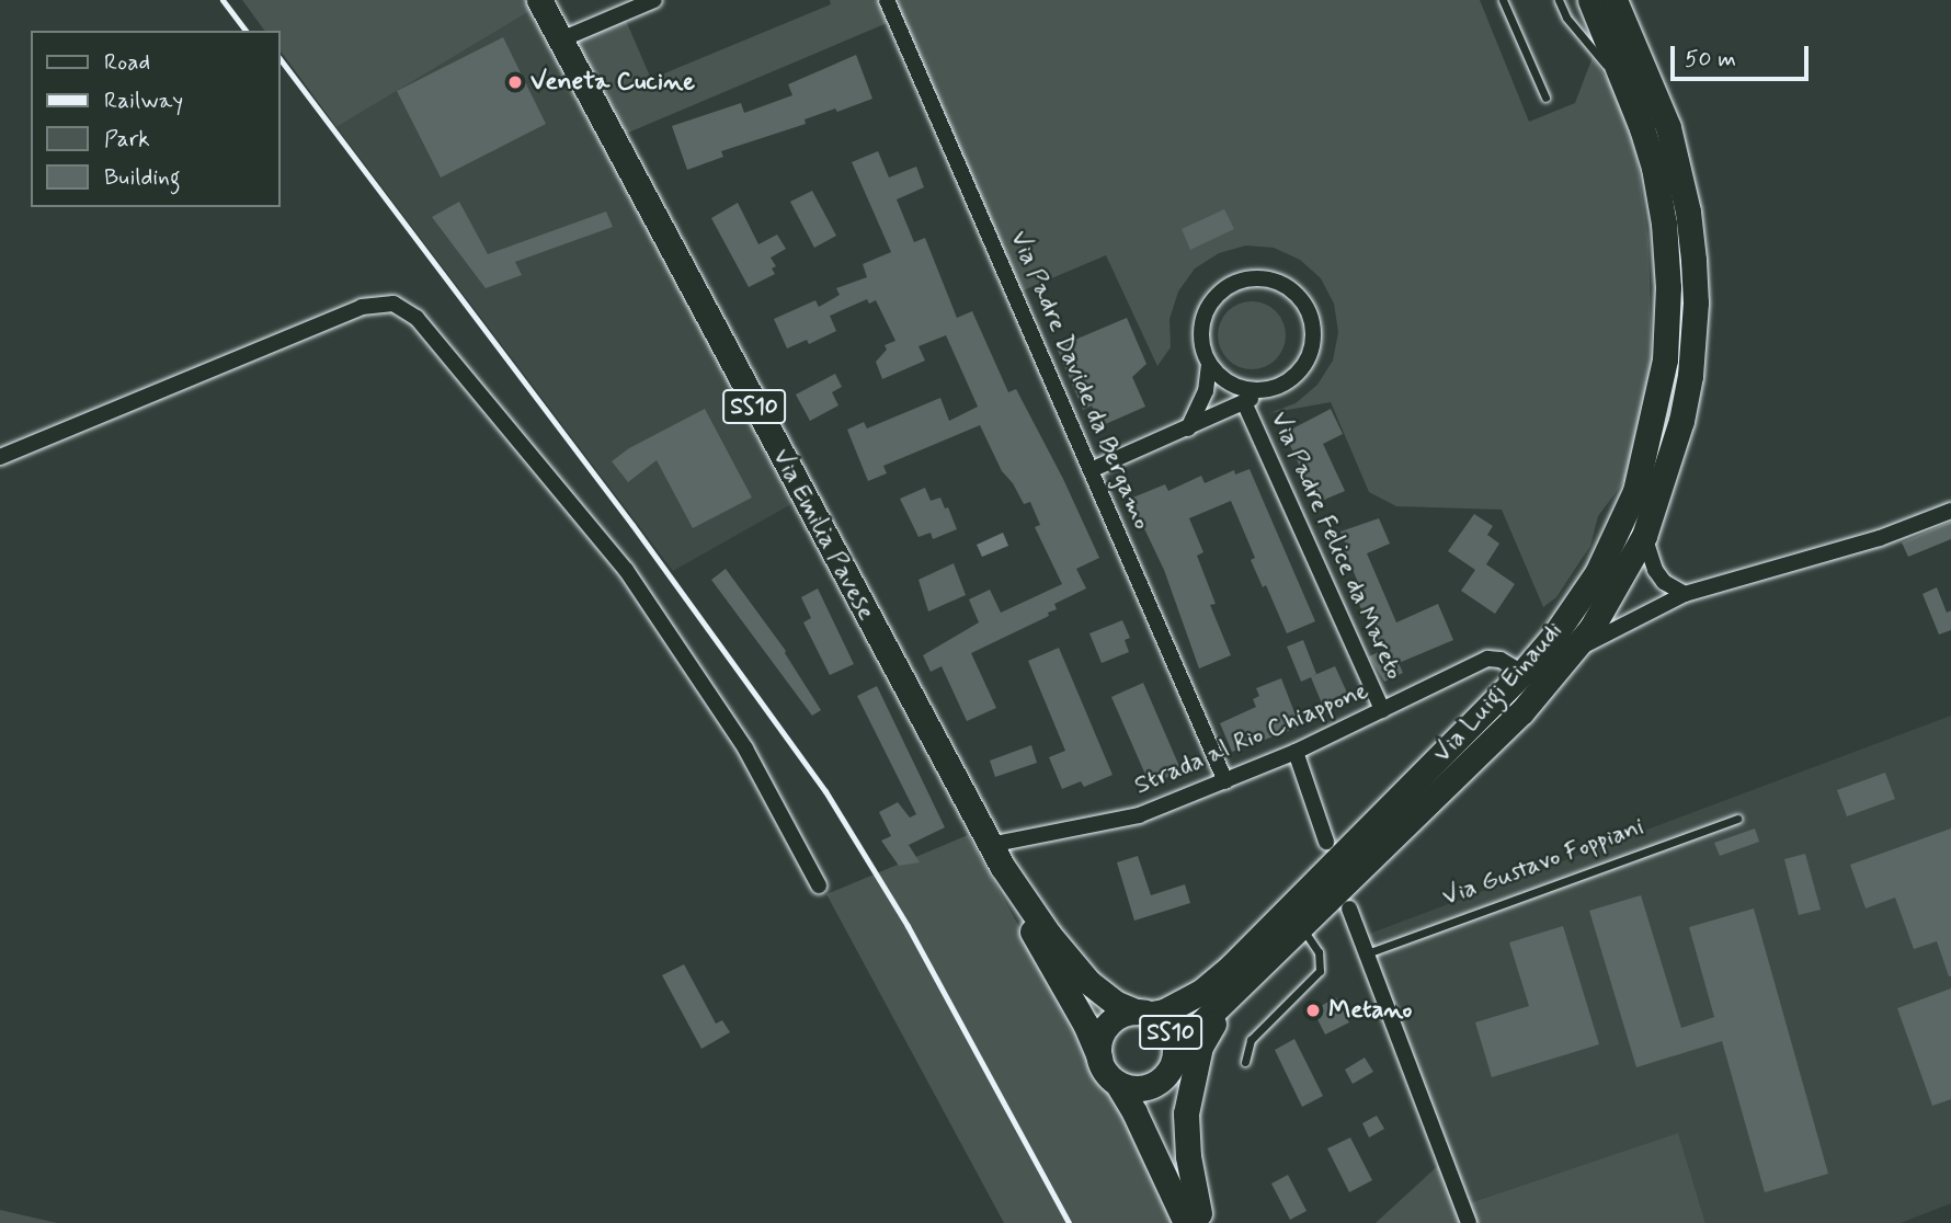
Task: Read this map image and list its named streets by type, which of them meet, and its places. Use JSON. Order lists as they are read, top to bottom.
{
  "streets": {
    "main road": ["SS10", "Via Emilia Pavese", "Via Luigi Einaudi"],
    "street": ["Via Padre Davide da Bergamo", "Via Padre Felice da Mareto", "Strada al Rio Chiappone"],
    "lane": ["Via Gustavo Foppiani"]
  },
  "crossings": [
    ["Via Padre Davide da Bergamo", "Strada al Rio Chiappone"],
    ["SS10", "Via Emilia Pavese"],
    ["SS10", "Via Luigi Einaudi"],
    ["Via Emilia Pavese", "Via Luigi Einaudi"],
    ["Via Emilia Pavese", "Strada al Rio Chiappone"],
    ["Via Padre Felice da Mareto", "Strada al Rio Chiappone"],
    ["Via Luigi Einaudi", "Strada al Rio Chiappone"]
  ],
  "places": ["Veneta Cucine", "Metano"],
  "legend": [
    "Road",
    "Railway",
    "Park",
    "Building"
  ],
  "scale_bar": "50 m"
}
